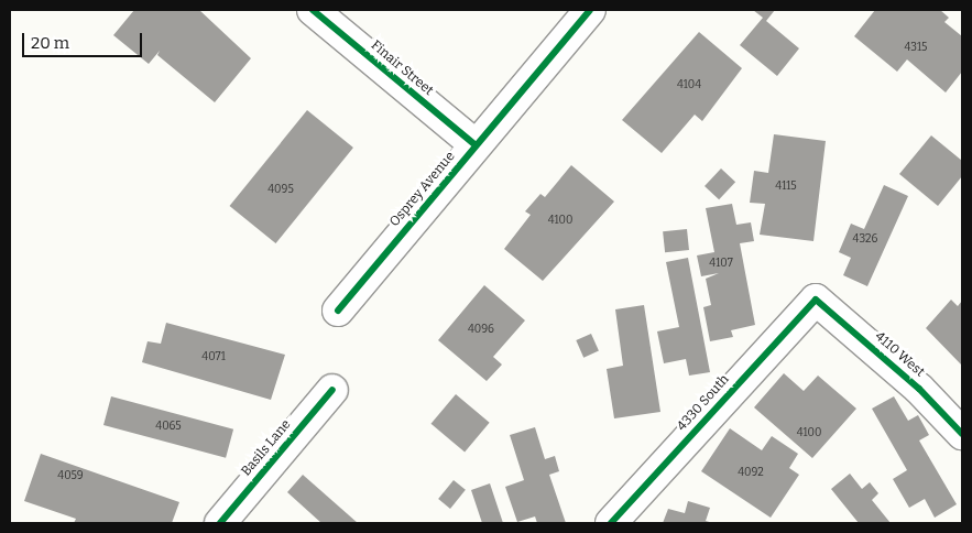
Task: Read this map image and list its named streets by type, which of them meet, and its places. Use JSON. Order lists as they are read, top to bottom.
{
  "streets": {
    "street": [
      "Finair Street",
      "Osprey Avenue",
      "4110 West",
      "4330 South",
      "Basils Lane"
    ]
  },
  "crossings": [
    ["Finair Street", "Osprey Avenue"],
    ["4110 West", "4330 South"]
  ],
  "house_numbers": [
    "4315",
    "4104",
    "4115",
    "4095",
    "4100",
    "4326",
    "4107",
    "4096",
    "4071",
    "4065",
    "4100",
    "4092",
    "4059"
  ],
  "scale_bar": "20 m"
}
